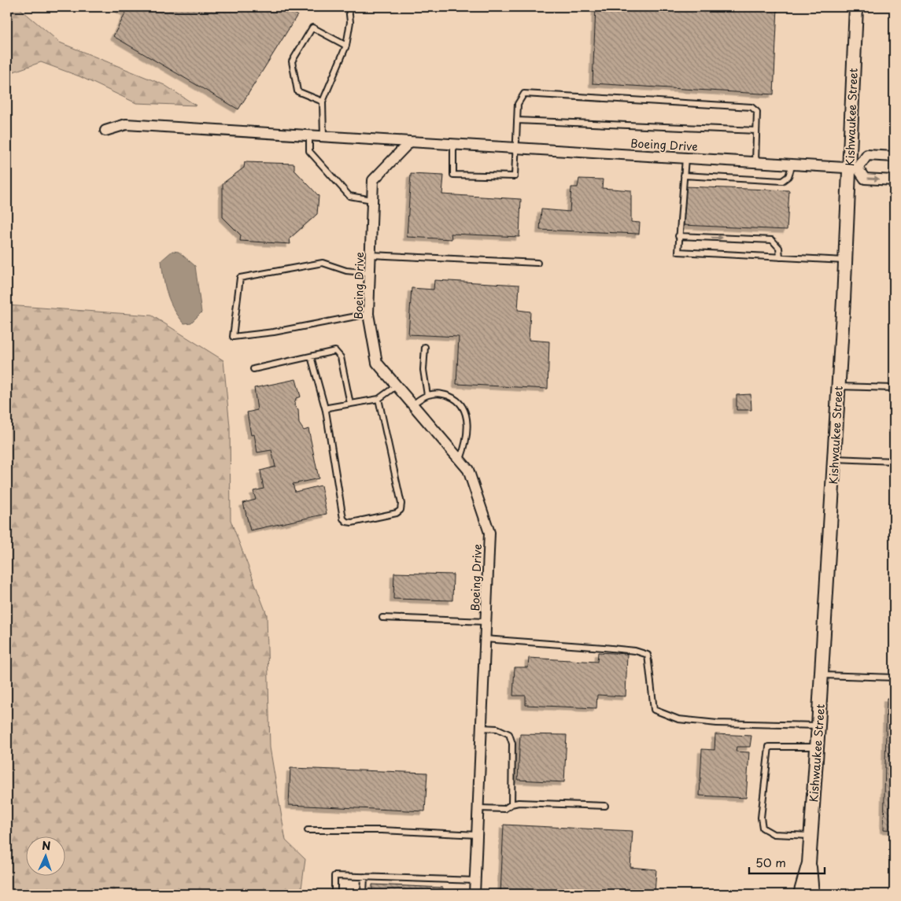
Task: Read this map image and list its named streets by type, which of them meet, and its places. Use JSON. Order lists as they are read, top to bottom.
{
  "streets": {
    "street": ["Kishwaukee Street", "Boeing Drive"]
  },
  "crossings": [
    ["Kishwaukee Street", "Boeing Drive"]
  ],
  "scale_bar": "50 m",
  "north": "top"
}
